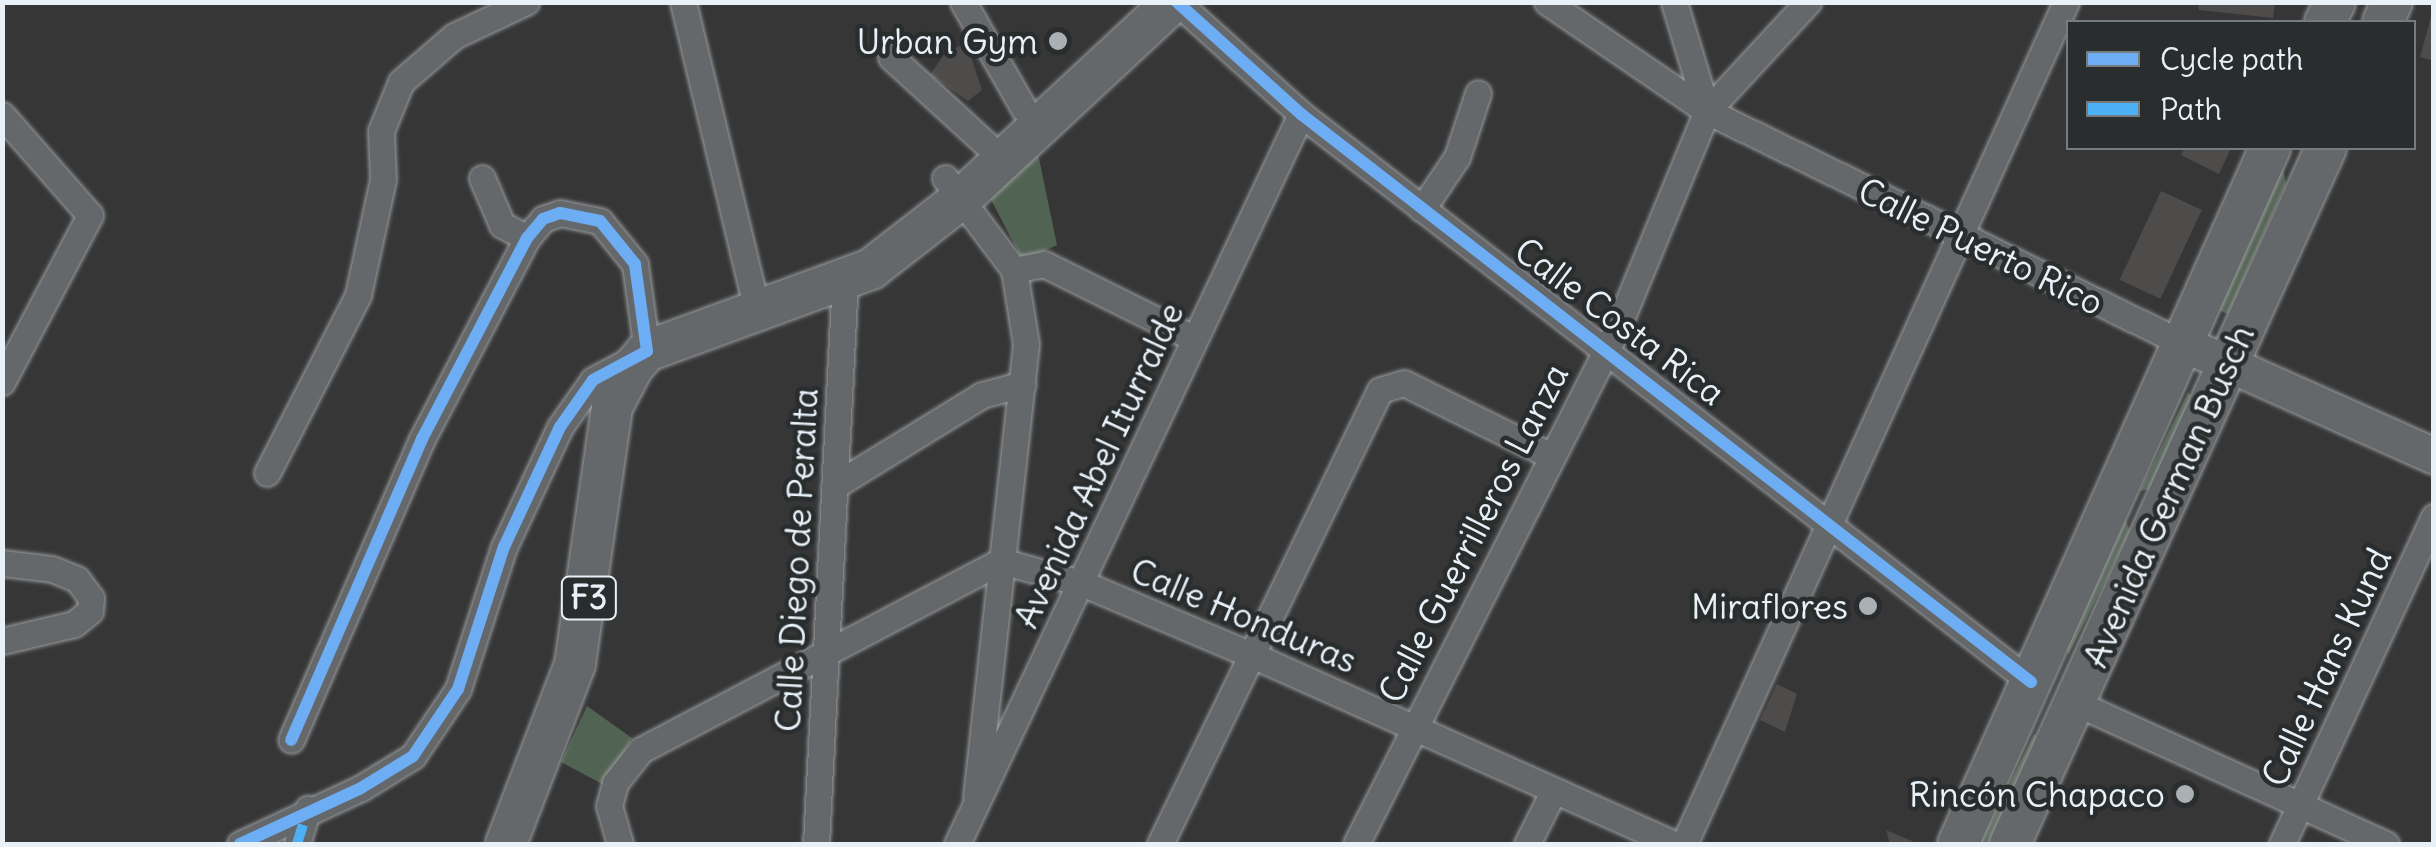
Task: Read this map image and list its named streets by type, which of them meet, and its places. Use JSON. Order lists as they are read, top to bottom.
{
  "streets": {
    "main road": ["Avenida German Busch", "F3"],
    "street": [
      "Calle Puerto Rico",
      "Calle Costa Rica",
      "Avenida Abel Iturralde",
      "Calle Guerrilleros Lanza",
      "Calle Diego de Peralta",
      "Calle Honduras",
      "Calle Hans Kund"
    ]
  },
  "crossings": [
    ["Calle Puerto Rico", "Avenida German Busch"],
    ["Calle Puerto Rico", "Calle Guerrilleros Lanza"],
    ["Calle Costa Rica", "Avenida Abel Iturralde"],
    ["Calle Costa Rica", "Avenida German Busch"],
    ["Calle Costa Rica", "Calle Guerrilleros Lanza"],
    ["Avenida Abel Iturralde", "Calle Honduras"],
    ["Calle Guerrilleros Lanza", "Calle Honduras"]
  ],
  "places": ["Urban Gym", "Miraflores", "Rincón Chapaco"],
  "legend": ["Cycle path", "Path"]
}
